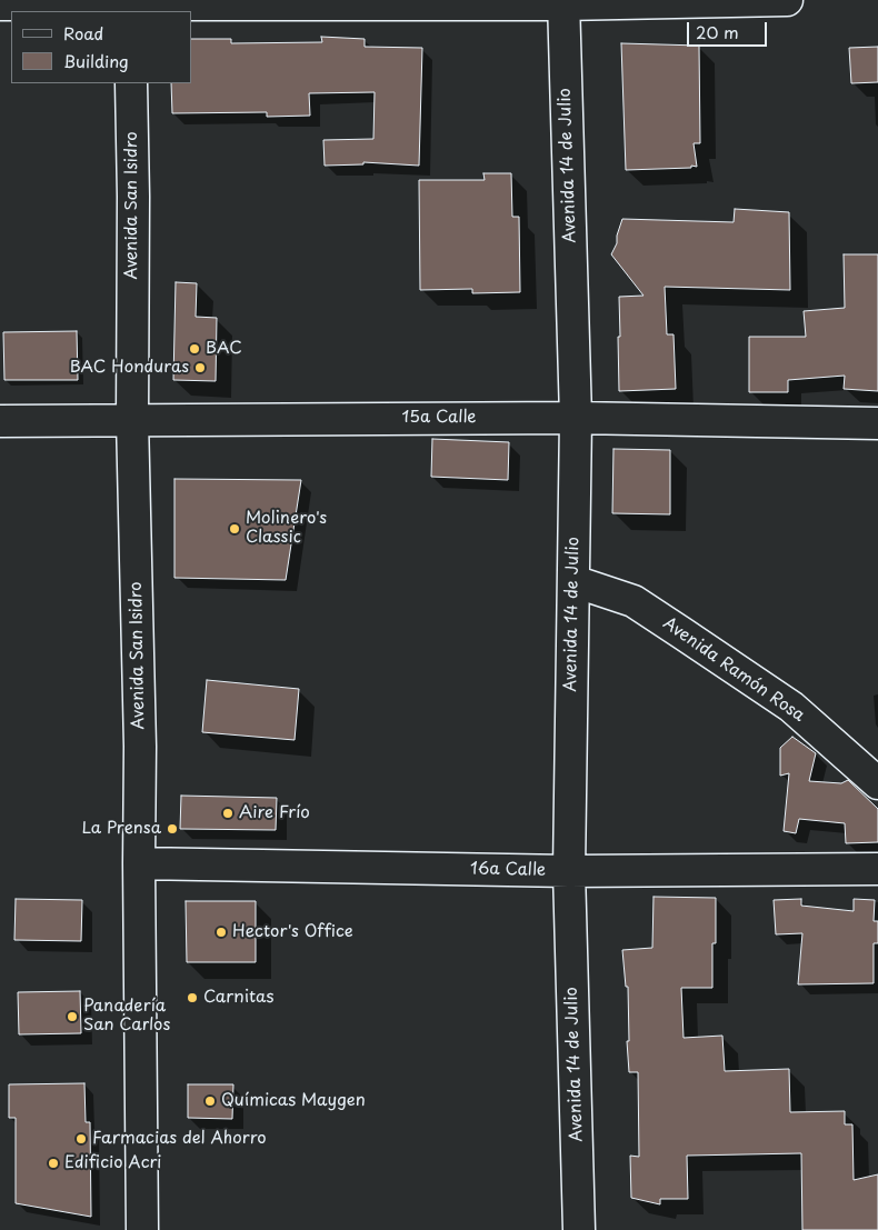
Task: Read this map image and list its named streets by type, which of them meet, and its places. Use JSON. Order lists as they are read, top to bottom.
{
  "streets": {
    "street": [
      "Avenida 14 de Julio",
      "Avenida San Isidro",
      "15a Calle",
      "Avenida Ramón Rosa",
      "16a Calle"
    ]
  },
  "crossings": [
    ["Avenida 14 de Julio", "15a Calle"],
    ["Avenida 14 de Julio", "Avenida Ramón Rosa"],
    ["Avenida 14 de Julio", "16a Calle"],
    ["Avenida San Isidro", "15a Calle"],
    ["Avenida San Isidro", "16a Calle"]
  ],
  "places": [
    "BAC",
    "BAC Honduras",
    "Molinero's Classic",
    "Aire Frío",
    "La Prensa",
    "Hector's Office",
    "Carnitas",
    "Panadería San Carlos",
    "Químicas Maygen",
    "Farmacias del Ahorro",
    "Edificio Acri"
  ],
  "legend": ["Road", "Building"],
  "scale_bar": "20 m"
}
